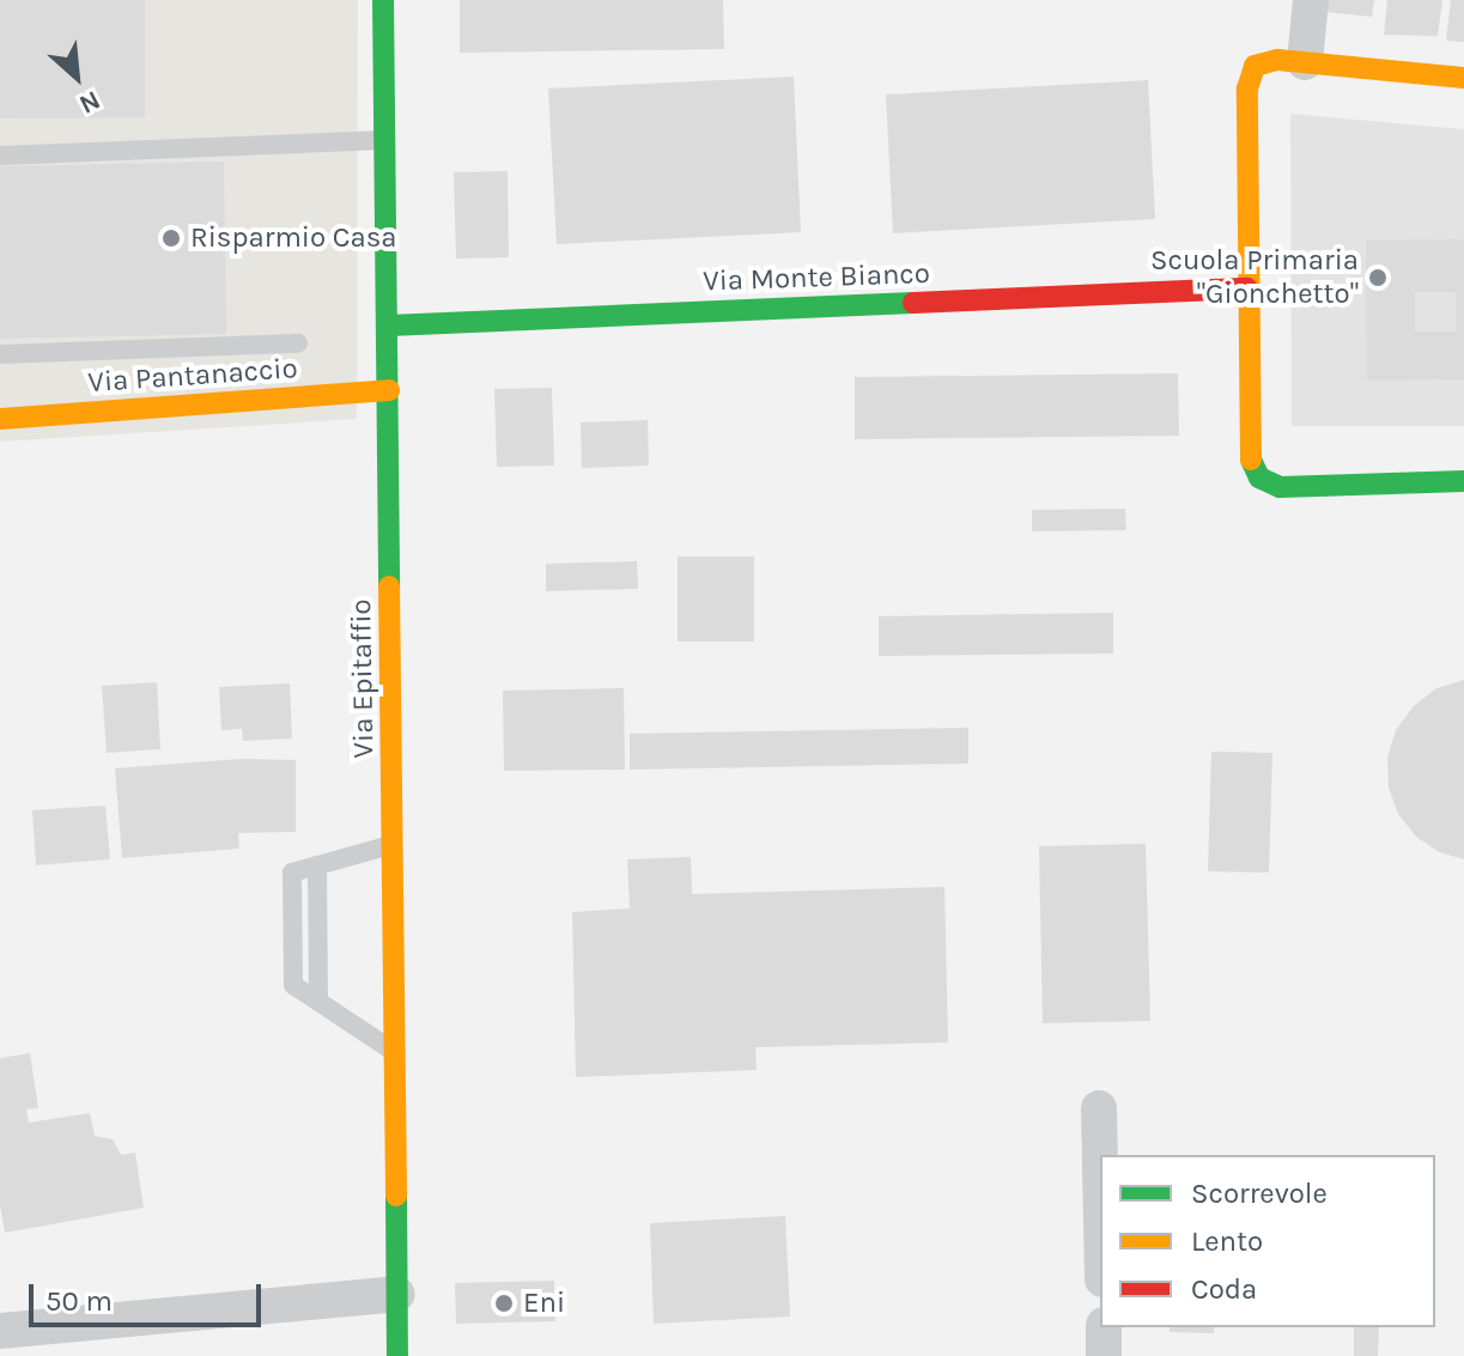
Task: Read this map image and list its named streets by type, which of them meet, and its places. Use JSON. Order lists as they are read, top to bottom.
{
  "streets": {
    "street": ["Via Monte Bianco", "Via Pantanaccio", "Via Epitaffio"]
  },
  "crossings": [
    ["Via Monte Bianco", "Via Epitaffio"],
    ["Via Pantanaccio", "Via Epitaffio"]
  ],
  "places": ["Risparmio Casa", "Scuola Primaria \"Gionchetto\"", "Eni"],
  "legend": ["Scorrevole", "Lento", "Coda"],
  "scale_bar": "50 m",
  "north": "bottom right"
}
